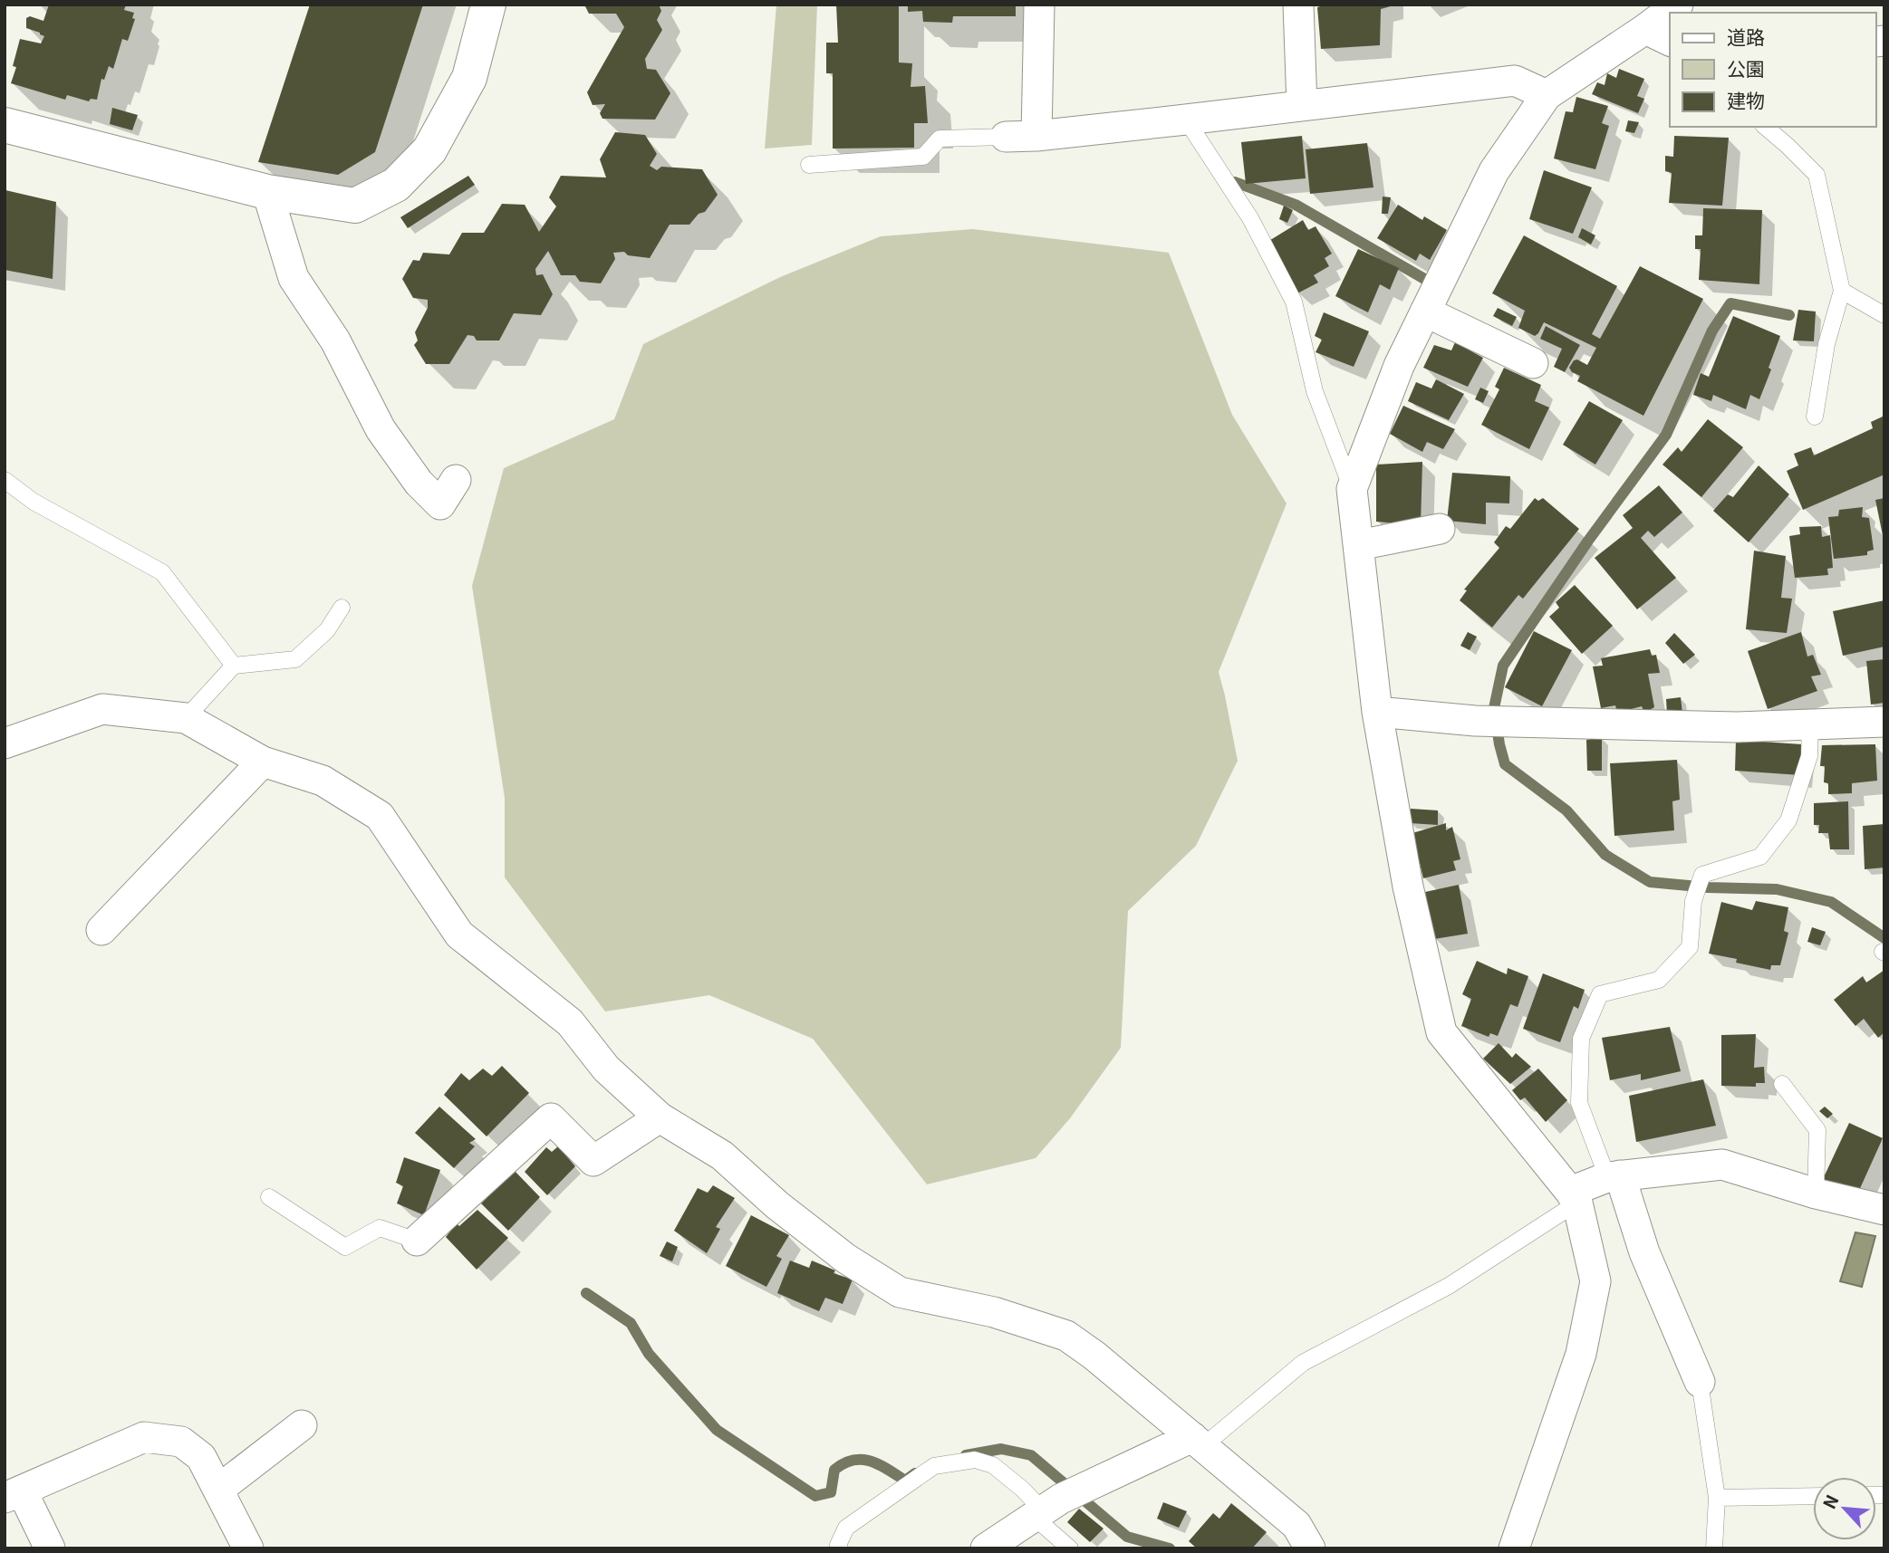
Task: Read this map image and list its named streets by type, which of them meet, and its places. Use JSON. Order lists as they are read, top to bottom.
{
  "legend": ["道路", "公園", "建物"],
  "north": "top left"
}
